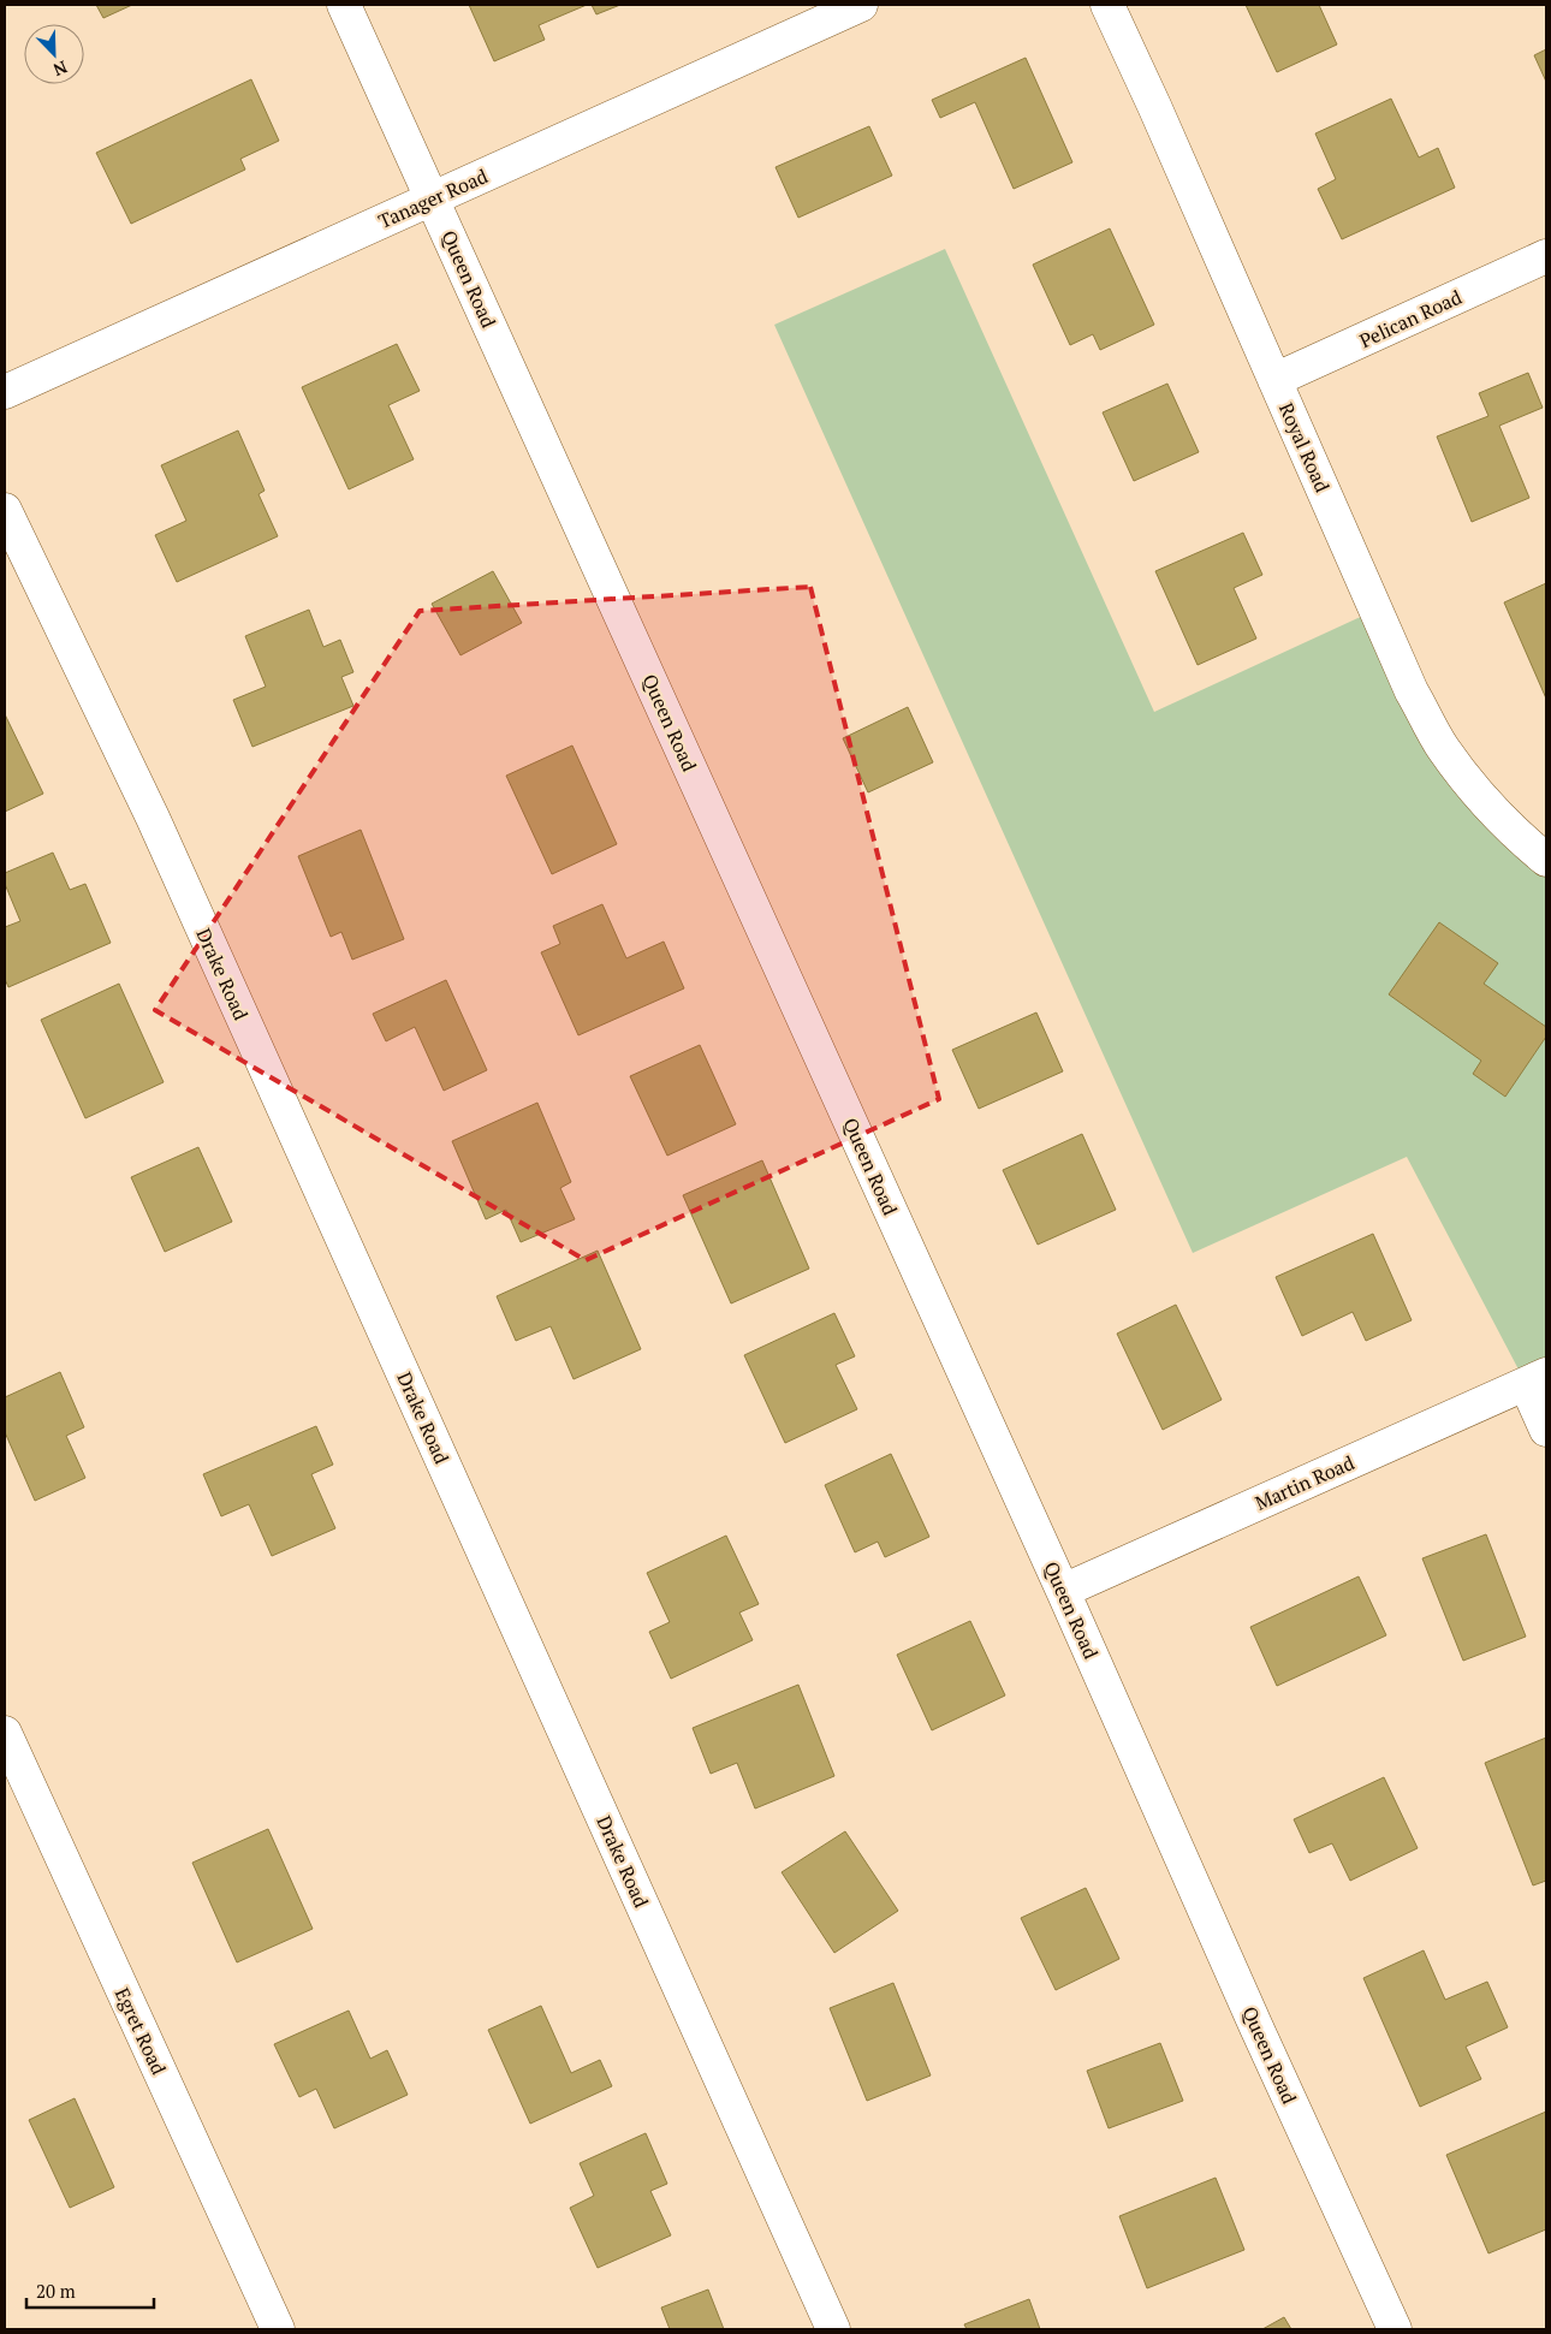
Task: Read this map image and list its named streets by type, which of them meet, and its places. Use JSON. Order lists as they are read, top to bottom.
{
  "streets": {
    "street": [
      "Tanager Road",
      "Queen Road",
      "Pelican Road",
      "Royal Road",
      "Drake Road",
      "Martin Road",
      "Egret Road"
    ]
  },
  "crossings": [
    ["Tanager Road", "Queen Road"],
    ["Queen Road", "Martin Road"],
    ["Pelican Road", "Royal Road"]
  ],
  "scale_bar": "20 m",
  "north": "bottom right"
}
